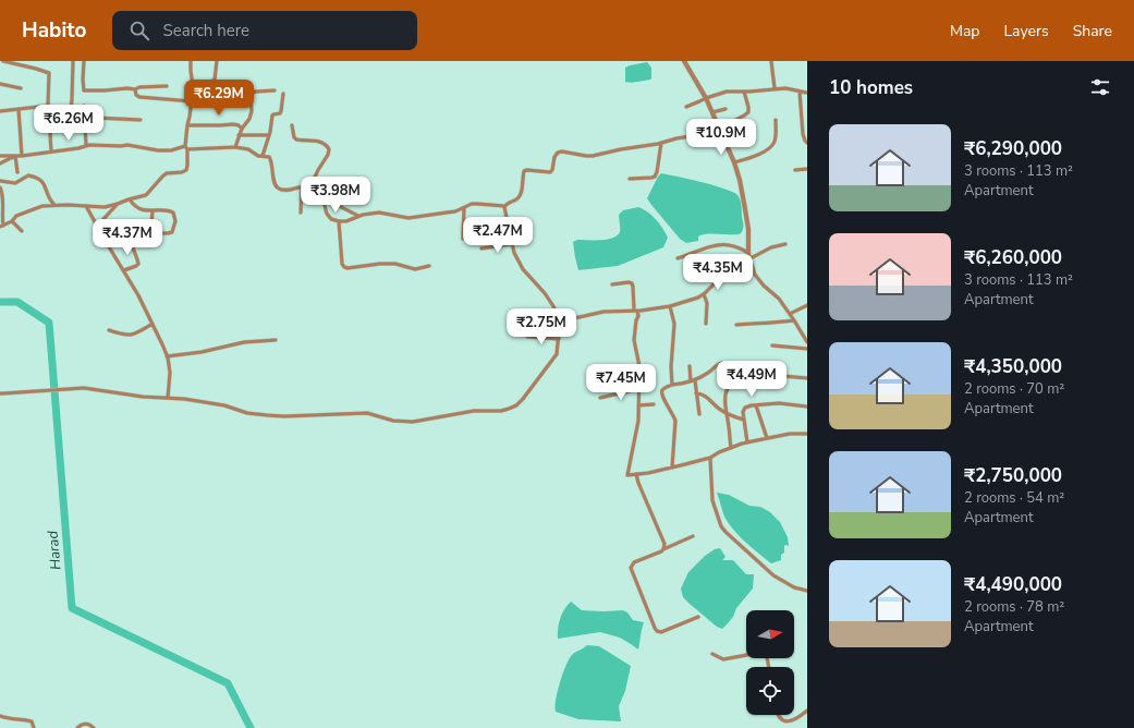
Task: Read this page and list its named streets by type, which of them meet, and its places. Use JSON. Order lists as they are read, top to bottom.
{
  "water": ["Harad"],
  "north": "right",
  "page": {
    "header": "Habito",
    "search": "Search here",
    "nav": ["Map", "Layers", "Share"],
    "heading": "10 homes",
    "price": [
      "₹6.29M",
      "₹6.26M",
      "₹10.9M",
      "₹3.98M",
      "₹2.47M",
      "₹4.37M",
      "₹4.35M",
      "₹2.75M",
      "₹4.49M",
      "₹7.45M"
    ],
    "list": [
      {
        "name": "₹6,290,000",
        "note": "3 rooms · 113 m² · Apartment"
      },
      {
        "name": "₹6,260,000",
        "note": "3 rooms · 113 m² · Apartment"
      },
      {
        "name": "₹4,350,000",
        "note": "2 rooms · 70 m² · Apartment"
      },
      {
        "name": "₹2,750,000",
        "note": "2 rooms · 54 m² · Apartment"
      },
      {
        "name": "₹4,490,000",
        "note": "2 rooms · 78 m² · Apartment"
      }
    ]
  }
}
